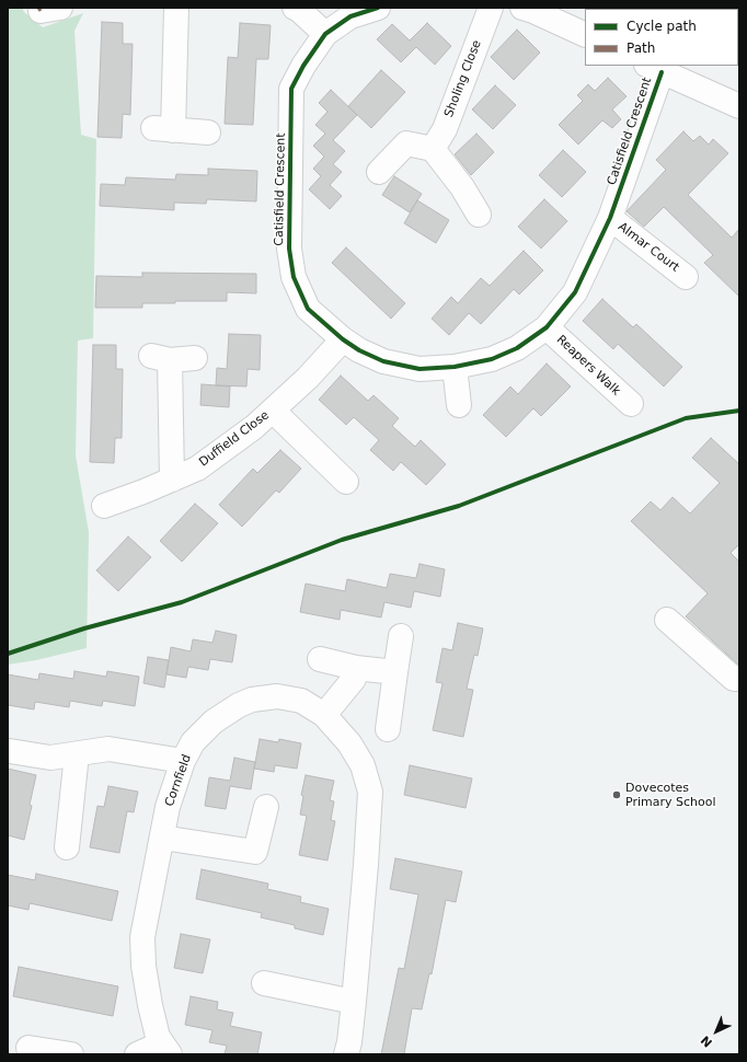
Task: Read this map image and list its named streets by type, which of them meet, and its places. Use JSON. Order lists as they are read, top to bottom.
{
  "streets": {
    "street": [
      "Sholing Close",
      "Catisfield Crescent",
      "Almar Court",
      "Reapers Walk",
      "Duffield Close",
      "Cornfield"
    ]
  },
  "crossings": [
    ["Catisfield Crescent", "Almar Court"],
    ["Catisfield Crescent", "Reapers Walk"],
    ["Catisfield Crescent", "Duffield Close"]
  ],
  "places": ["Dovecotes Primary School"],
  "legend": ["Cycle path", "Path"],
  "north": "bottom left"
}
